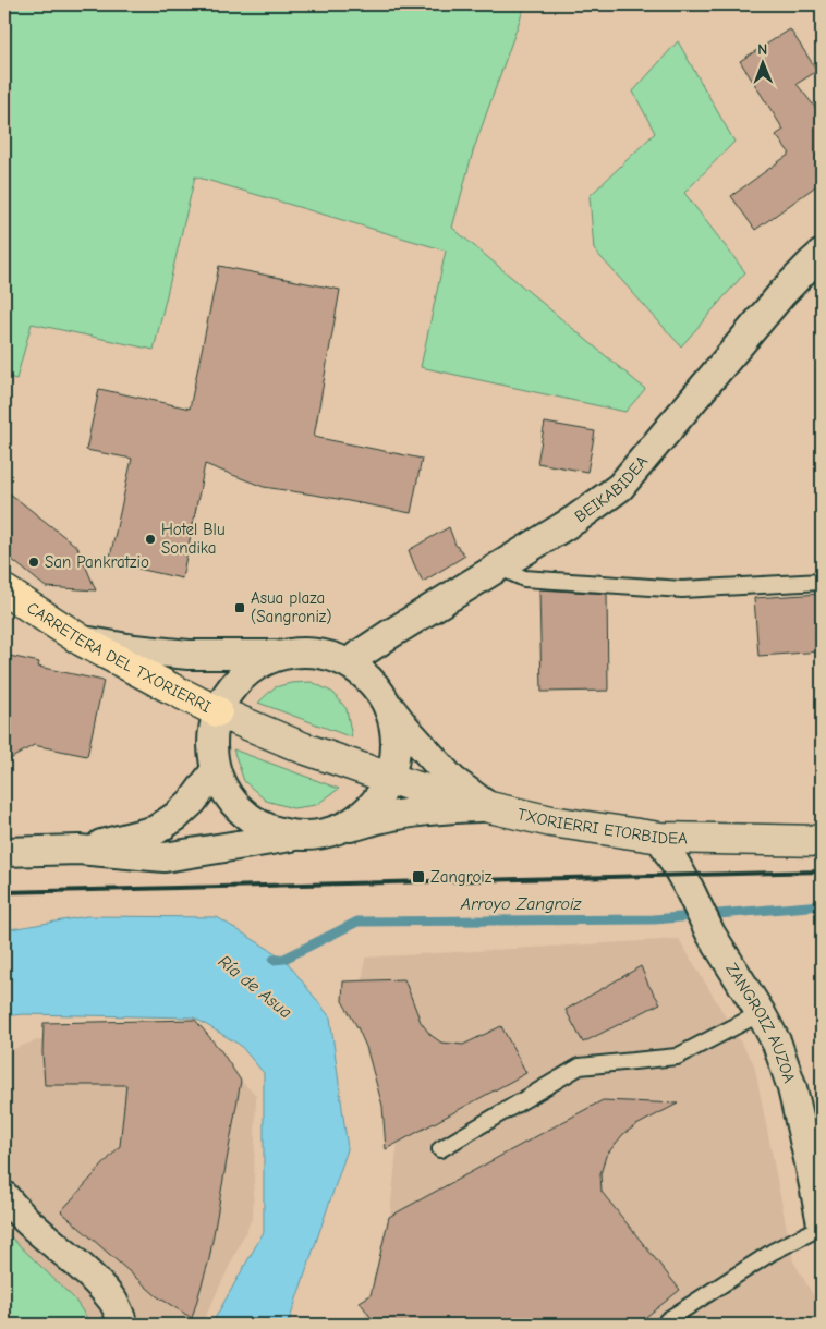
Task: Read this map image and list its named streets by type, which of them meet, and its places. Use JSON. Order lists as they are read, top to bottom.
{
  "streets": {
    "main road": ["CARRETERA DEL TXORIERRI"],
    "street": ["BEIKABIDEA", "TXORIERRI ETORBIDEA", "ZANGROIZ AUZOA"]
  },
  "crossings": [
    ["CARRETERA DEL TXORIERRI", "TXORIERRI ETORBIDEA"],
    ["TXORIERRI ETORBIDEA", "ZANGROIZ AUZOA"]
  ],
  "water": ["Arroyo Zangroiz", "Ría de Asua"],
  "places": {
    "other": ["Hotel Blu Sondika", "San Pankratzio"],
    "transit": ["Asua plaza (Sangroniz)", "Zangroiz"]
  },
  "north": "top"
}
